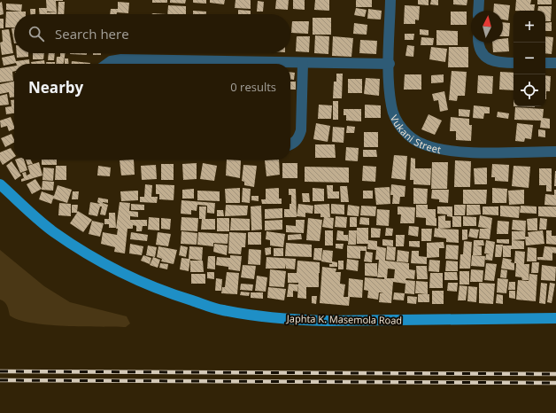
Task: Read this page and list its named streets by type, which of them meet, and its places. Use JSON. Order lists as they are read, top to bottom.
{
  "streets": {
    "main road": ["Japhta K. Masemola Road"],
    "street": ["Vukani Street"]
  },
  "north": "top",
  "page": {
    "map_buttons": ["+", "−"],
    "search": "Search here",
    "heading": ["Nearby", "0 results"]
  }
}
